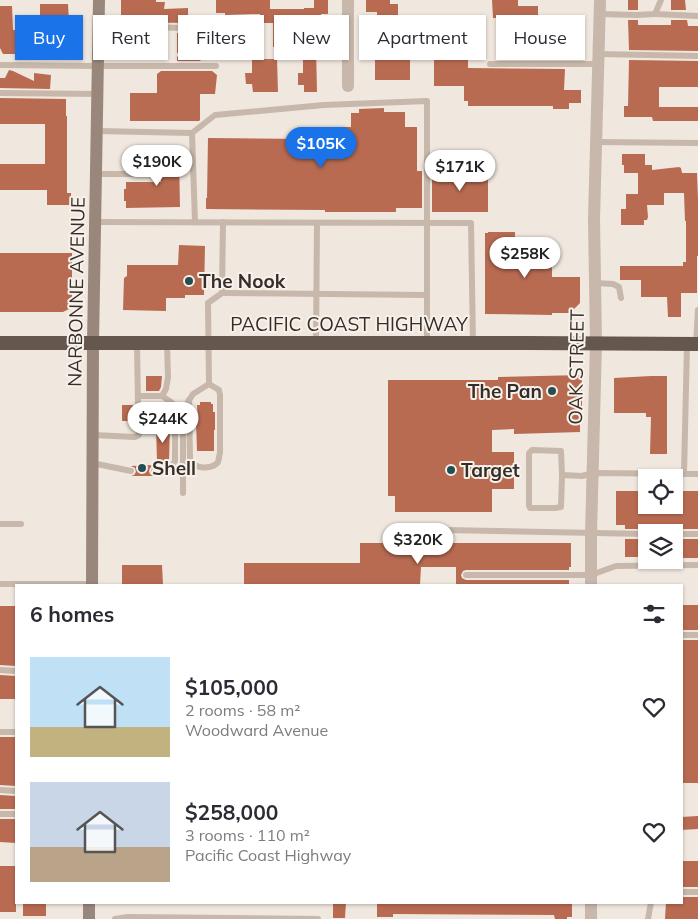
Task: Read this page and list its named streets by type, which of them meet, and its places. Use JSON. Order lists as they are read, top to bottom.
{
  "streets": {
    "highway": ["PACIFIC COAST HIGHWAY"],
    "main road": ["NARBONNE AVENUE"],
    "street": ["OAK STREET"]
  },
  "crossings": [
    ["NARBONNE AVENUE", "PACIFIC COAST HIGHWAY"],
    ["PACIFIC COAST HIGHWAY", "OAK STREET"]
  ],
  "places": [
    "The Nook",
    "The Pan",
    "Shell",
    "Target"
  ],
  "page": {
    "chip": [
      "Buy",
      "Rent",
      "Filters",
      "New",
      "Apartment",
      "House"
    ],
    "price": [
      "$105K",
      "$190K",
      "$171K",
      "$258K",
      "$244K",
      "$320K"
    ],
    "heading": "6 homes",
    "list": [
      {
        "name": "$105,000",
        "note": "2 rooms · 58 m² · Woodward Avenue"
      },
      {
        "name": "$258,000",
        "note": "3 rooms · 110 m² · Pacific Coast Highway"
      }
    ]
  }
}
